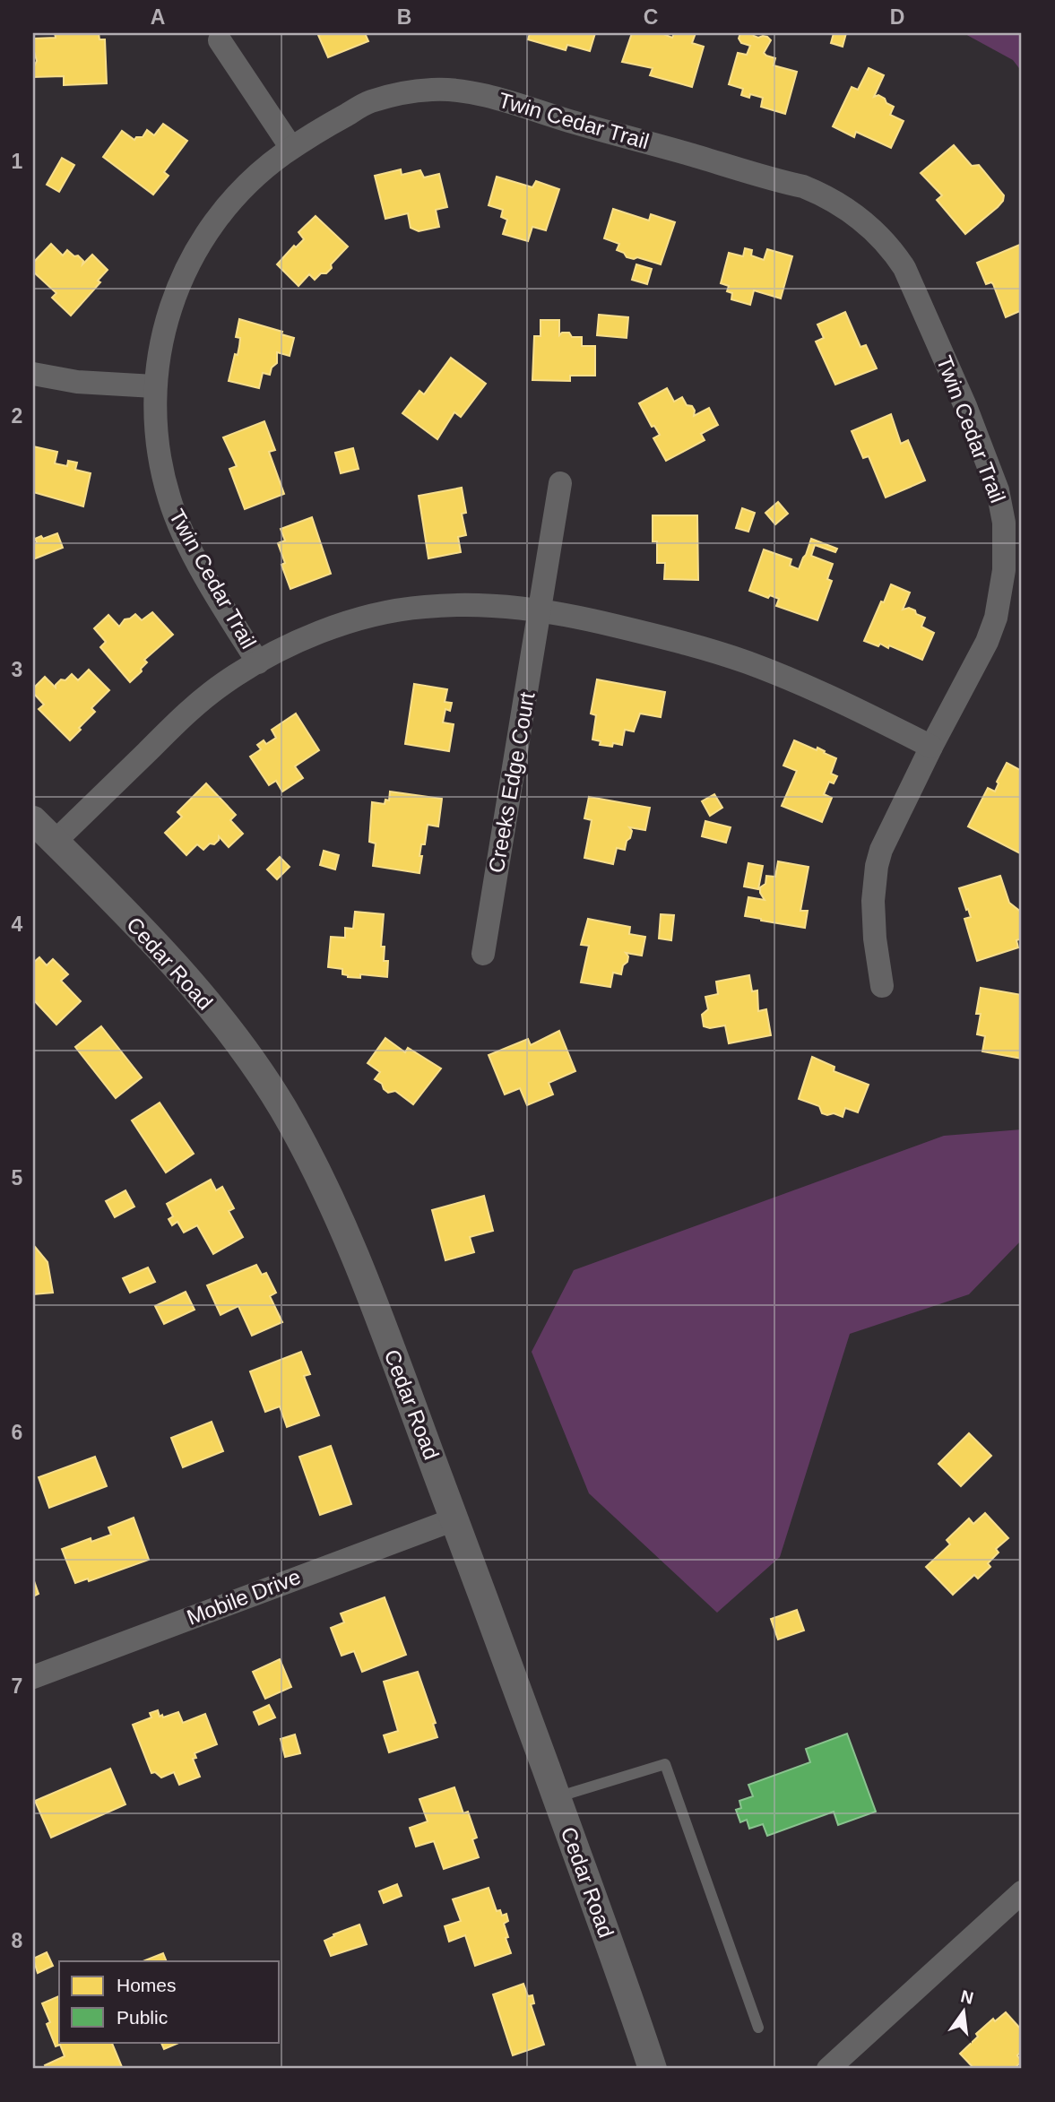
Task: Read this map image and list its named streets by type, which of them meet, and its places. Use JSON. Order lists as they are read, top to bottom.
{
  "streets": {
    "street": [
      "Twin Cedar Trail",
      "Creeks Edge Court",
      "Cedar Road",
      "Mobile Drive"
    ]
  },
  "crossings": [
    ["Twin Cedar Trail", "Creeks Edge Court"],
    ["Twin Cedar Trail", "Cedar Road"],
    ["Cedar Road", "Mobile Drive"]
  ],
  "legend": ["Homes", "Public"],
  "north": "top",
  "grid": {
    "columns": [
      "A",
      "B",
      "C",
      "D"
    ],
    "rows": [
      "1",
      "2",
      "3",
      "4",
      "5",
      "6",
      "7",
      "8"
    ]
  }
}
